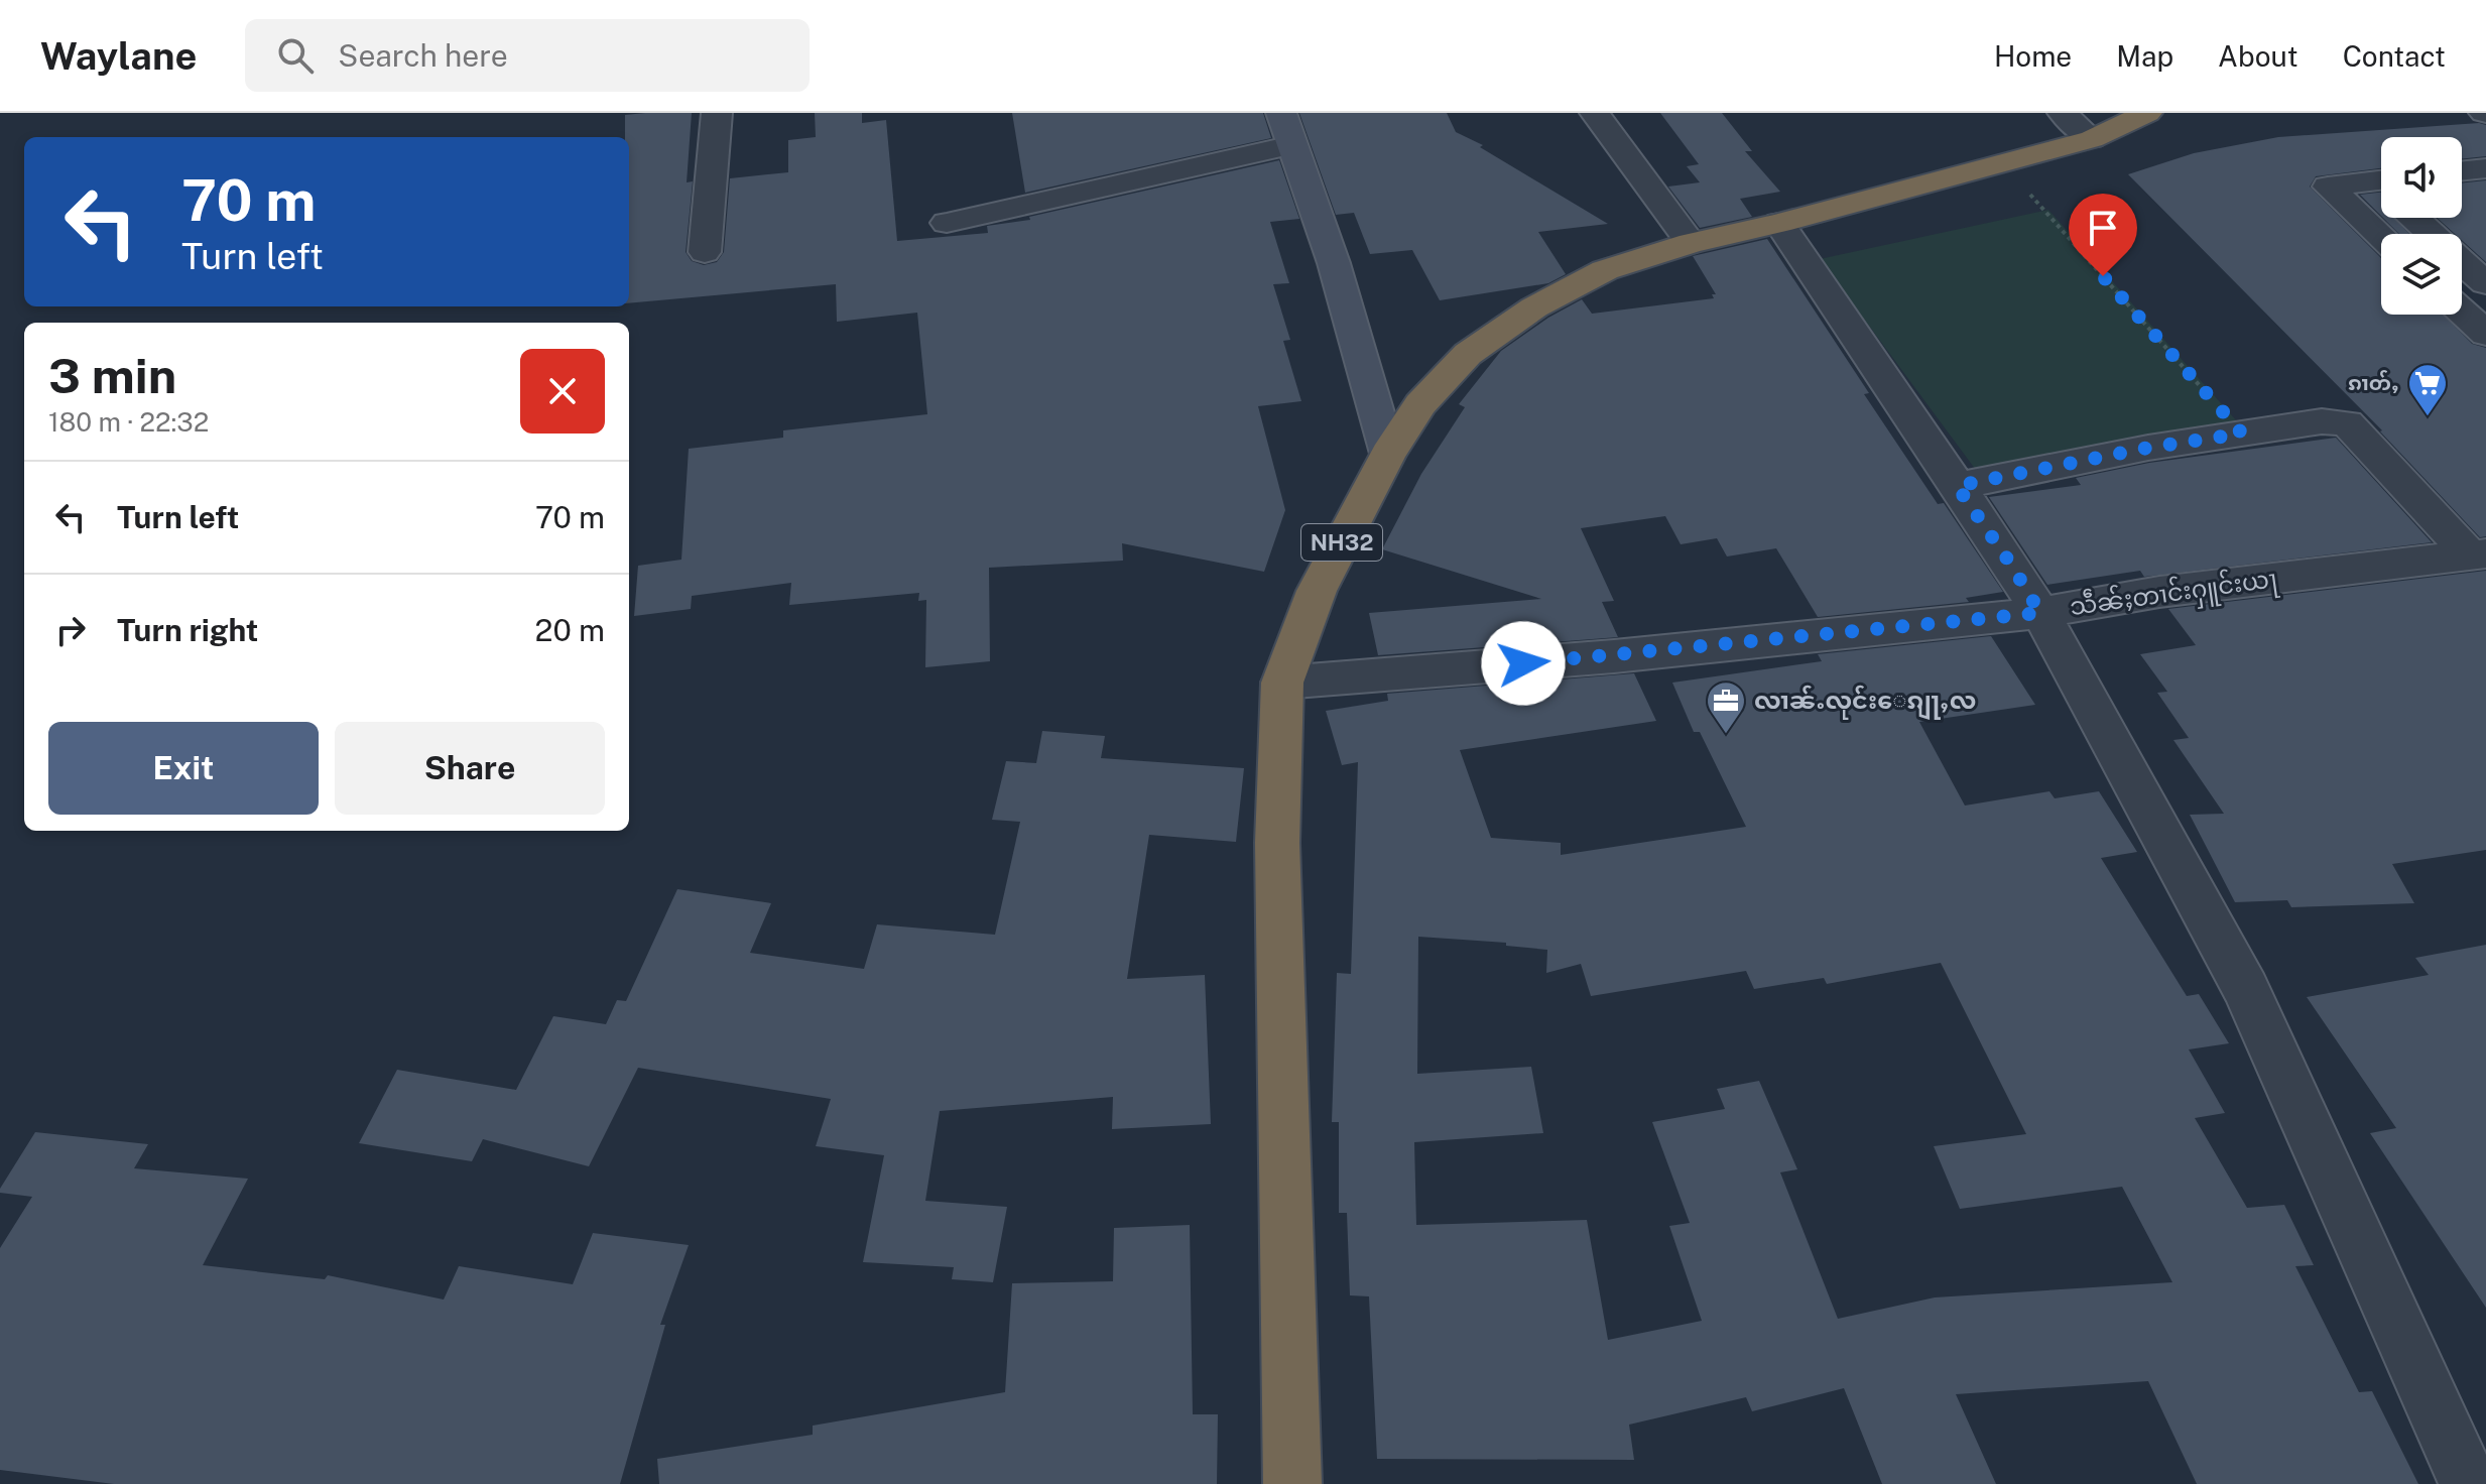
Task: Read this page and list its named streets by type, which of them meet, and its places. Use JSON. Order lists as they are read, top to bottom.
{
  "streets": {
    "highway": ["NH32"],
    "street": ["သဵၼ်ႈတၢင်းႁူင်းယႃ"]
  },
  "crossings": [
    ["NH32", "သဵၼ်ႈတၢင်းႁူင်းယႃ"]
  ],
  "places": {
    "supermarket": ["ၵၢတ်ႇ"],
    "office": ["လၢၼ်ႉလုင်းေၵျႃႇလ"]
  },
  "page": {
    "header": "Waylane",
    "search": "Search here",
    "nav": [
      "Home",
      "Map",
      "About",
      "Contact"
    ],
    "turn": ["70 m", "Turn left"],
    "heading": ["3 min", "180 m · 22:32"],
    "list": [
      {
        "name": "Turn left",
        "value": "70 m"
      },
      {
        "name": "Turn right",
        "value": "20 m"
      }
    ],
    "buttons": ["Exit", "Share"]
  }
}
